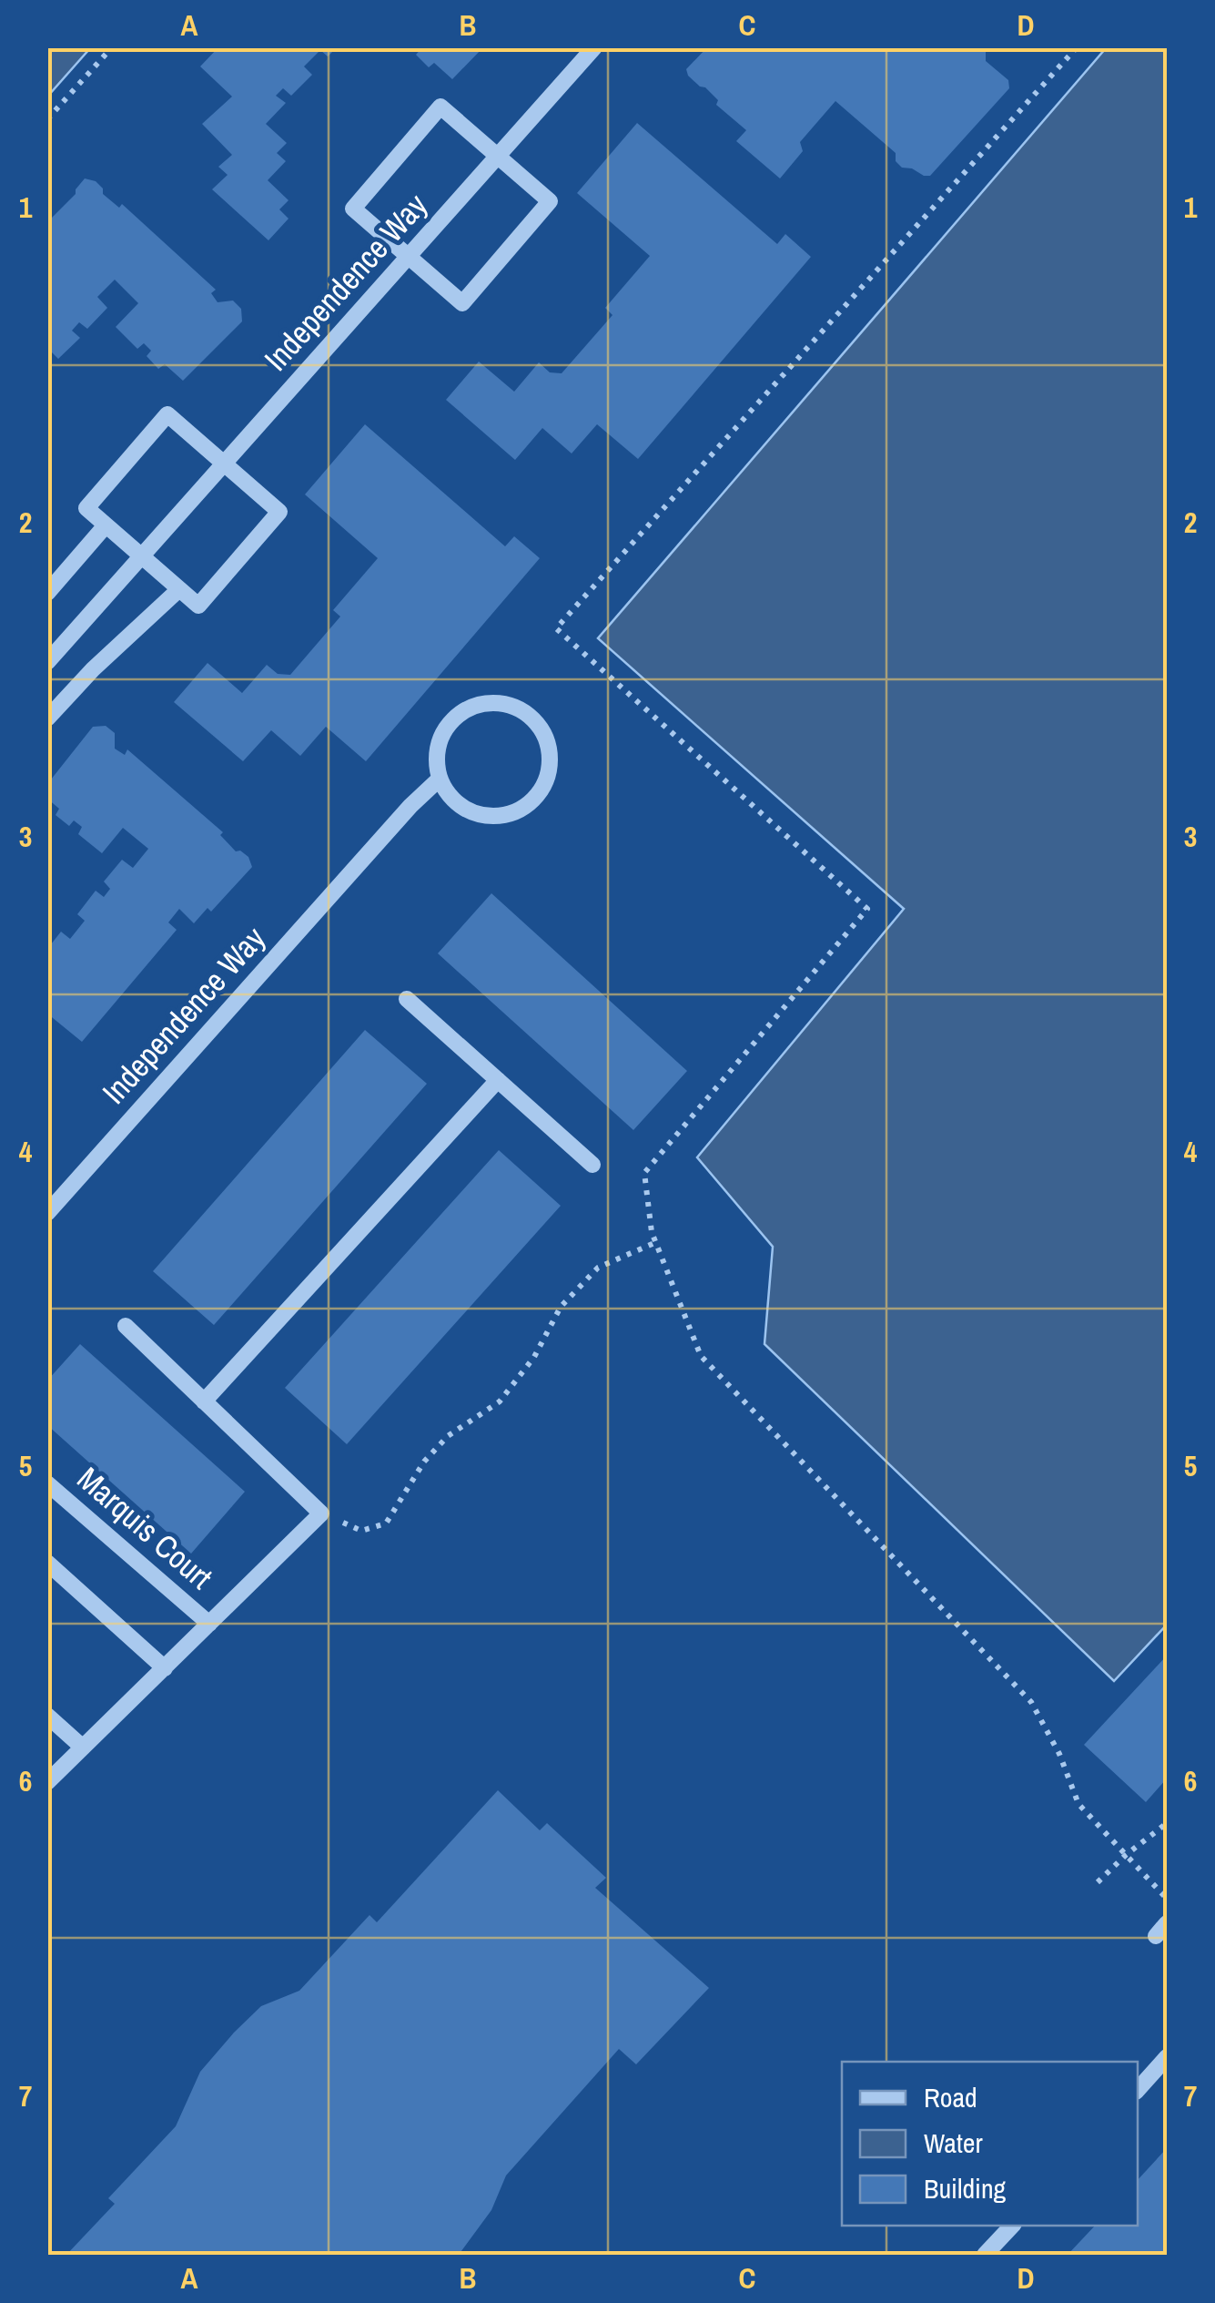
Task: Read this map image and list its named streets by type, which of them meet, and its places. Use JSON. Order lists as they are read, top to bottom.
{
  "streets": {
    "street": ["Independence Way", "Marquis Court"]
  },
  "legend": ["Road", "Water", "Building"],
  "grid": {
    "columns": [
      "A",
      "B",
      "C",
      "D"
    ],
    "rows": [
      "1",
      "2",
      "3",
      "4",
      "5",
      "6",
      "7"
    ]
  }
}
